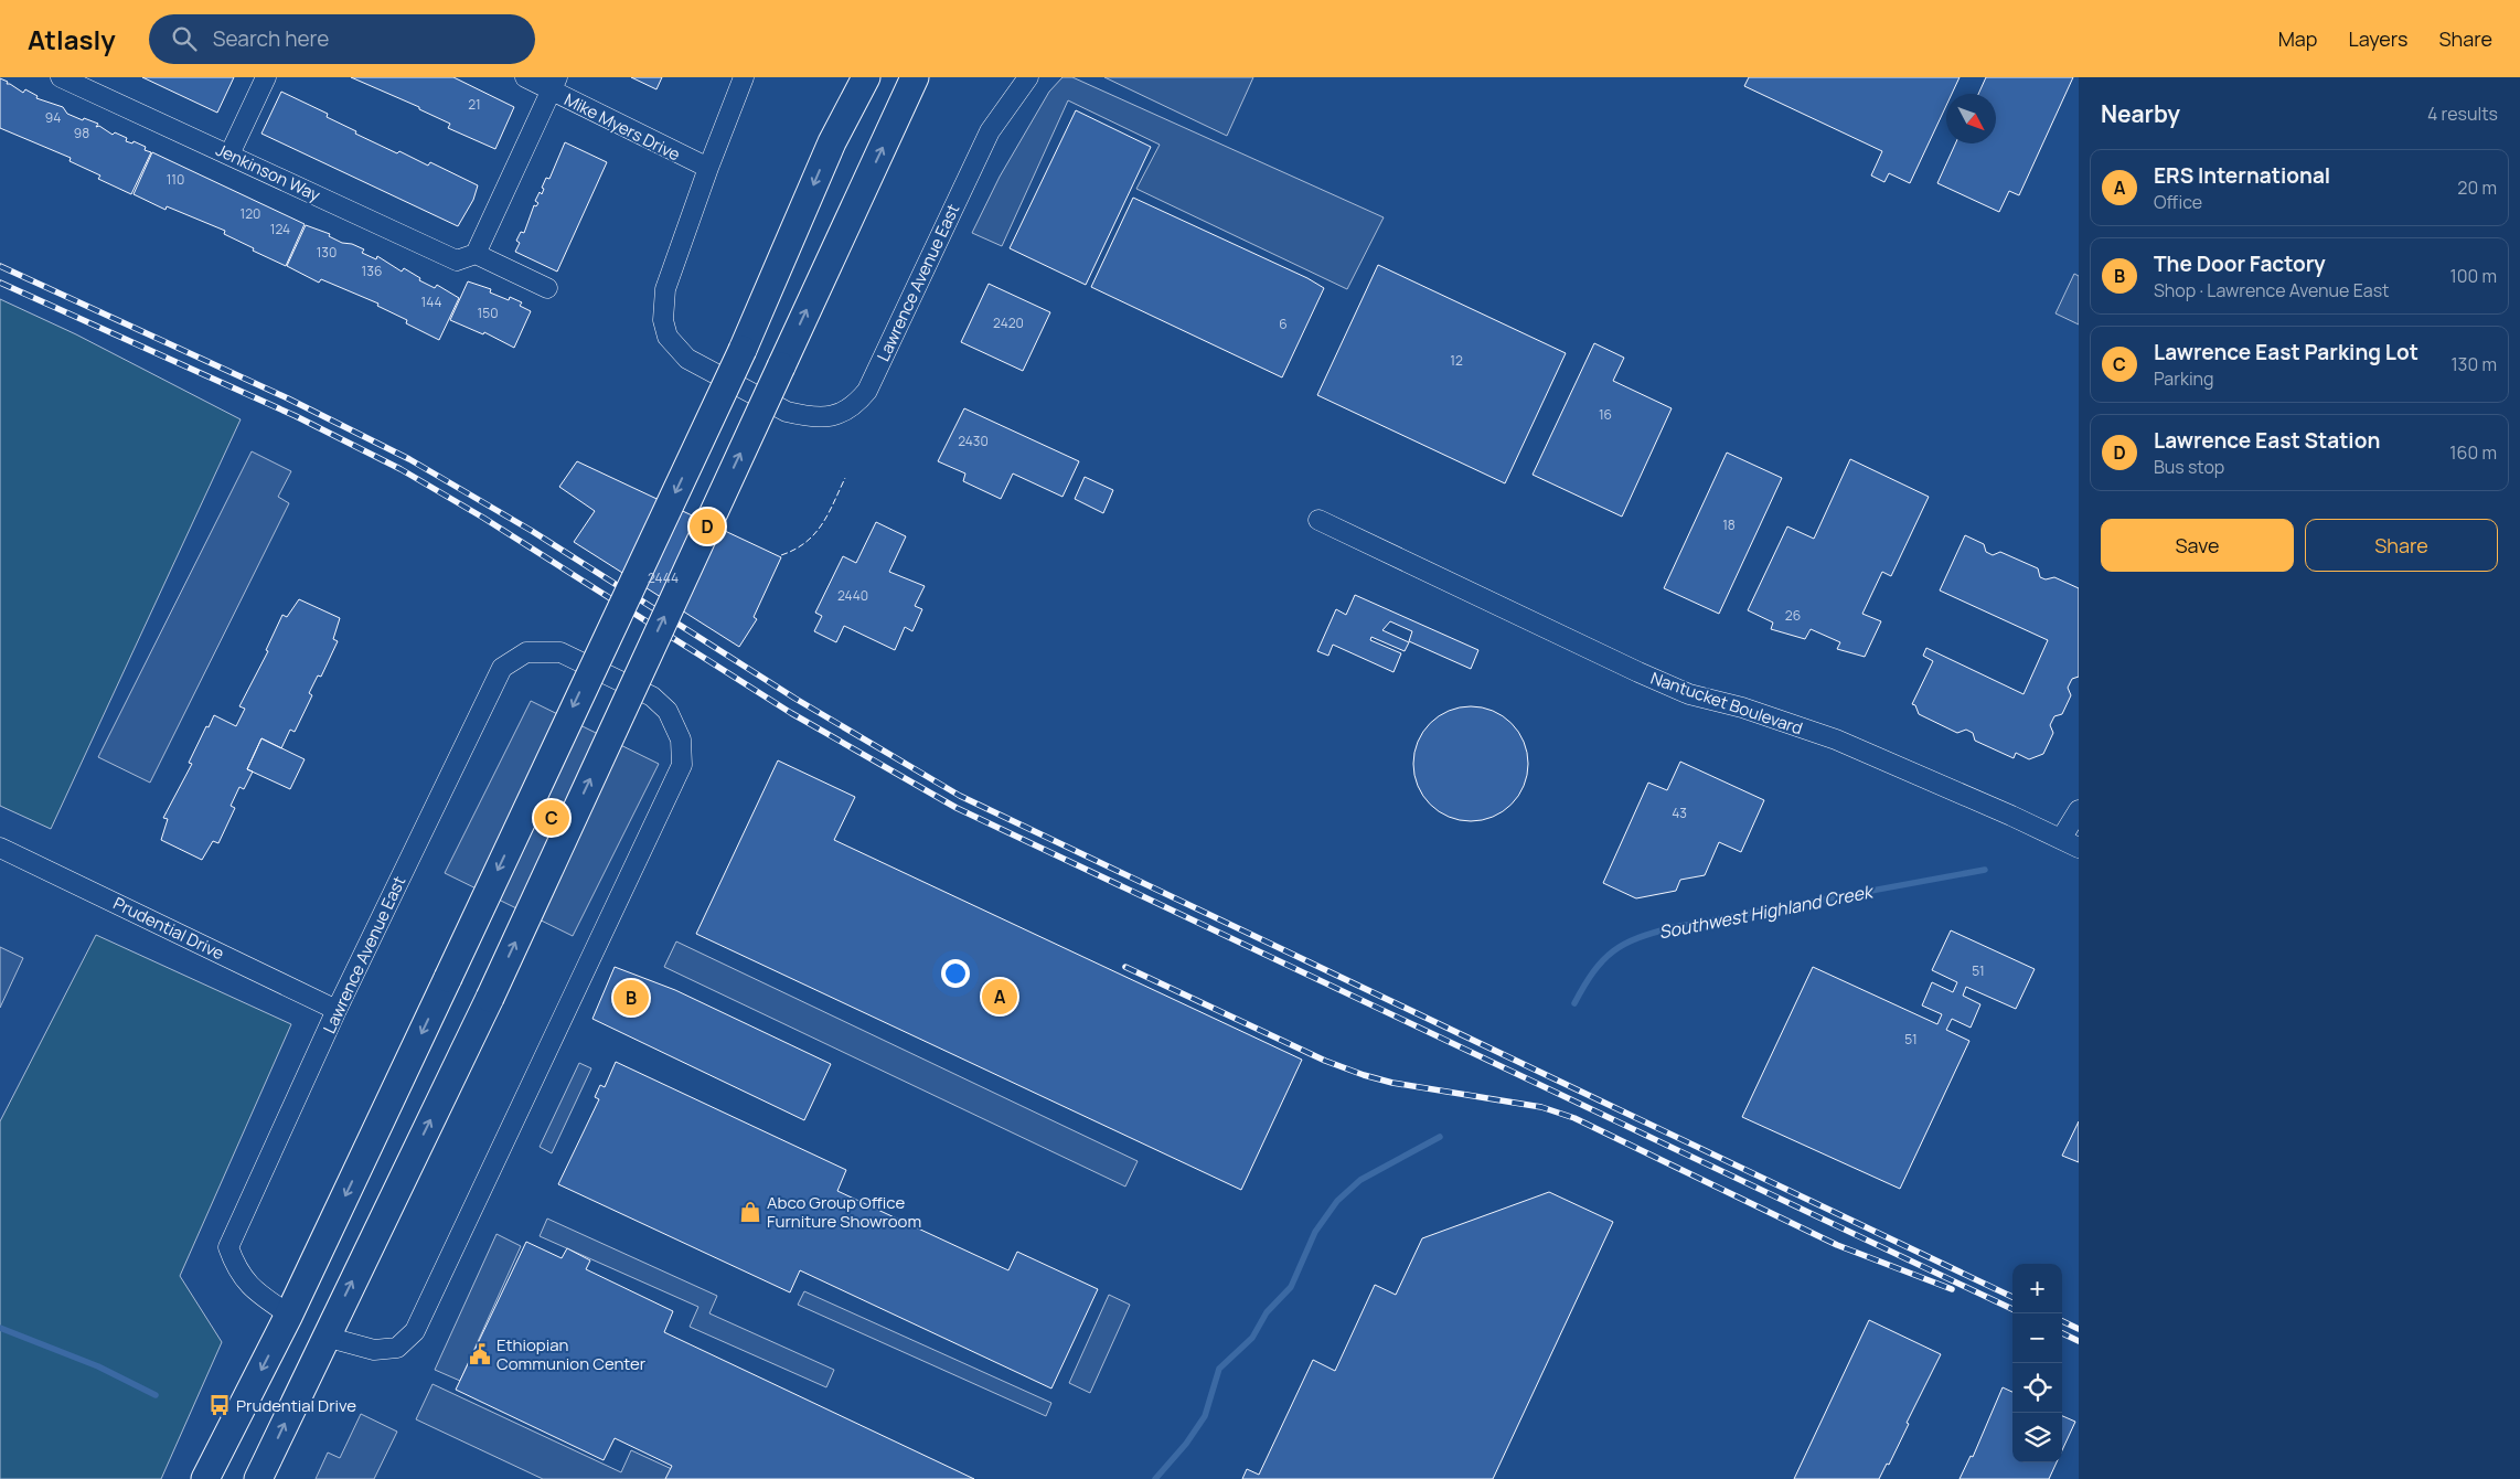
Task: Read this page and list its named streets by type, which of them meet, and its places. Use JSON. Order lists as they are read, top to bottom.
{
  "streets": {
    "street": [
      "Mike Myers Drive",
      "Jenkinson Way",
      "Lawrence Avenue East",
      "Nantucket Boulevard",
      "Prudential Drive"
    ]
  },
  "crossings": [
    ["Mike Myers Drive", "Lawrence Avenue East"],
    ["Lawrence Avenue East", "Prudential Drive"]
  ],
  "water": ["Southwest Highland Creek"],
  "places": {
    "shop": ["Abco Group Office Furniture Showroom"],
    "public building": ["Ethiopian Communion Center"],
    "bus stop": ["Prudential Drive"]
  },
  "house_numbers": [
    "21",
    "94",
    "98",
    "110",
    "120",
    "124",
    "130",
    "136",
    "144",
    "150",
    "2420",
    "6",
    "12",
    "16",
    "2430",
    "18",
    "2444",
    "2440",
    "26",
    "43",
    "51",
    "51"
  ],
  "north": "bottom right",
  "page": {
    "header": "Atlasly",
    "search": "Search here",
    "nav": ["Map", "Layers", "Share"],
    "heading": ["Nearby", "4 results"],
    "list": [
      {
        "mark": "A",
        "name": "ERS International",
        "note": "Office",
        "value": "20 m"
      },
      {
        "mark": "B",
        "name": "The Door Factory",
        "note": "Shop · Lawrence Avenue East",
        "value": "100 m"
      },
      {
        "mark": "C",
        "name": "Lawrence East Parking Lot",
        "note": "Parking",
        "value": "130 m"
      },
      {
        "mark": "D",
        "name": "Lawrence East Station",
        "note": "Bus stop",
        "value": "160 m"
      }
    ],
    "buttons": ["Save", "Share"],
    "pins": [
      "D",
      "C",
      "A",
      "B"
    ],
    "map_buttons": ["+", "−"]
  }
}
